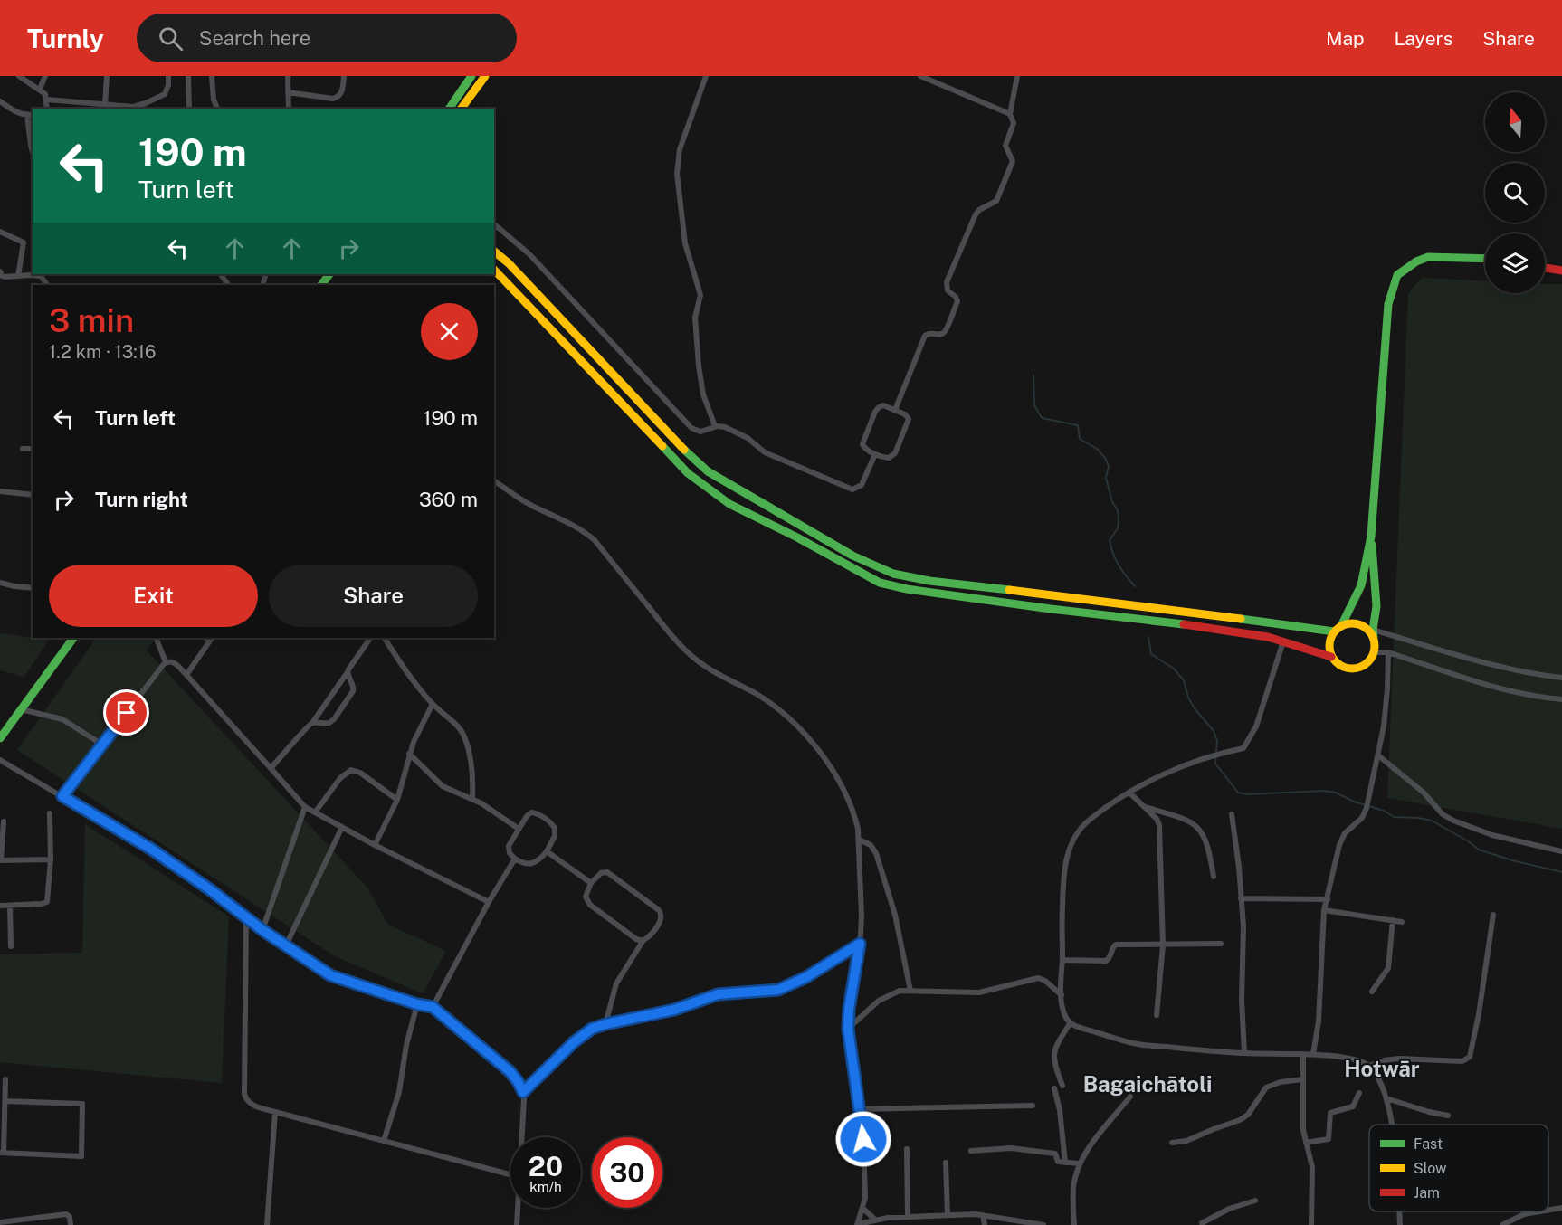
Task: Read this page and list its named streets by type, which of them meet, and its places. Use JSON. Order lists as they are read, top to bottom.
{
  "districts": ["Hotwār", "Bagaichātoli"],
  "legend": ["Fast", "Slow", "Jam"],
  "north": "top",
  "page": {
    "header": "Turnly",
    "search": "Search here",
    "nav": ["Map", "Layers", "Share"],
    "turn": ["190 m", "Turn left"],
    "heading": ["3 min", "1.2 km · 13:16"],
    "list": [
      {
        "name": "Turn left",
        "value": "190 m"
      },
      {
        "name": "Turn right",
        "value": "360 m"
      }
    ],
    "buttons": ["Exit", "Share"],
    "speed": "20 km/h",
    "limit": "30"
  }
}
